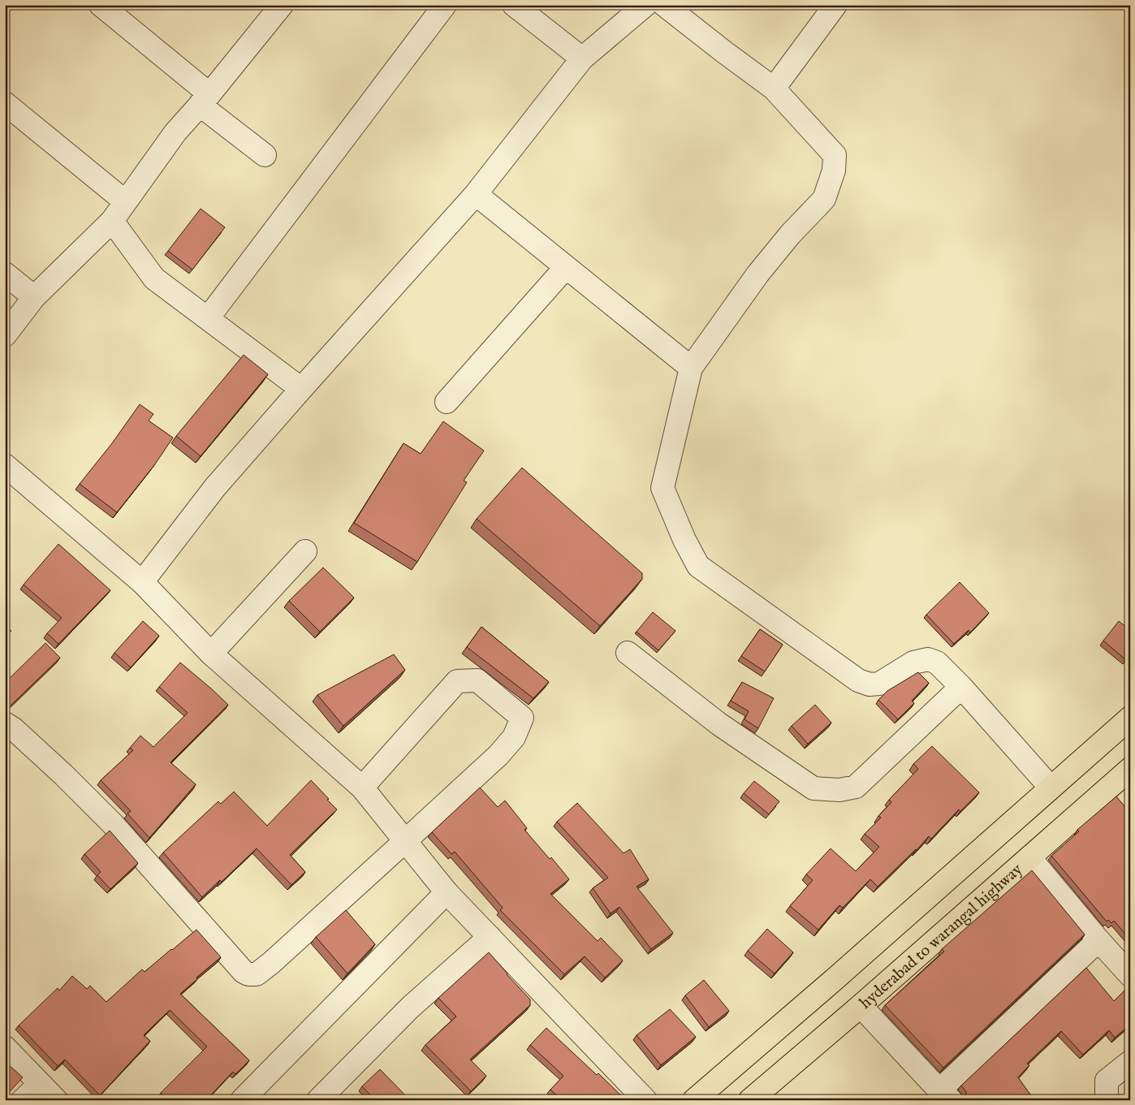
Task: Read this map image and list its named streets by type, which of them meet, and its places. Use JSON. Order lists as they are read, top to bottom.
{
  "streets": {
    "main road": ["hyderabad to warangal highway"]
  }
}
